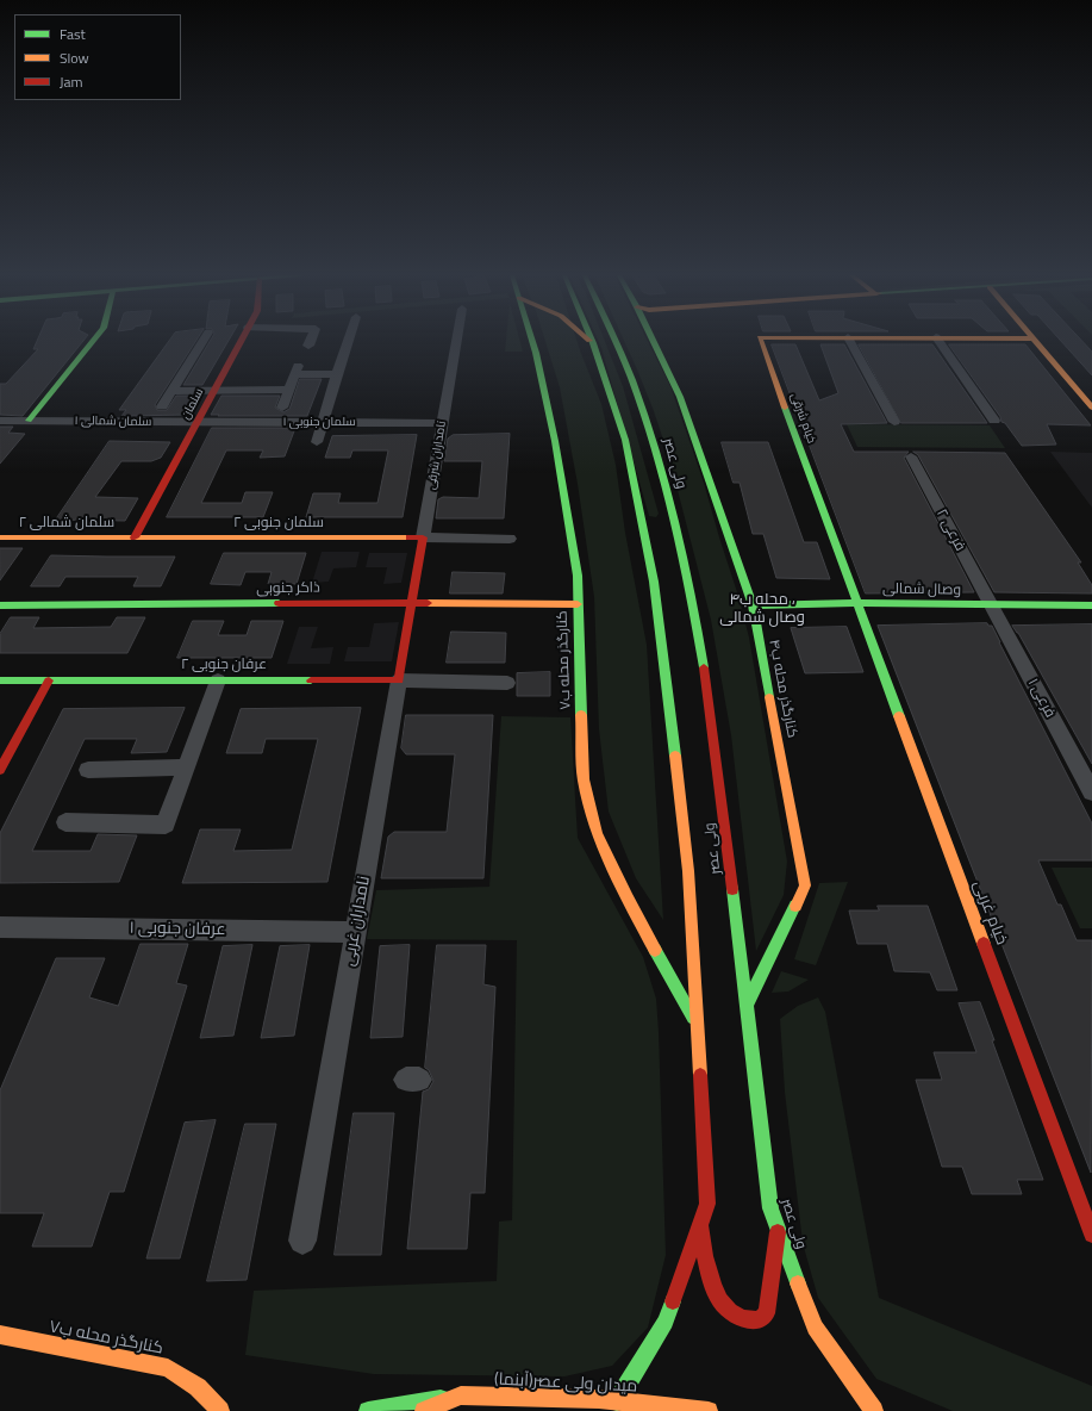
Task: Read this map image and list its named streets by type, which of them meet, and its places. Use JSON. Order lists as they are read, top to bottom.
{
  "streets": {
    "street": [
      "سلمان",
      "خیام شرقی",
      "سلمان شمالی ۱",
      "سلمان جنوبی ۱",
      "نامداران شرقی",
      "ولی عصر",
      "سلمان شمالی ۲",
      "سلمان جنوبی ۲",
      "فرعی ۲",
      "ذاکر جنوبی",
      "وصال شمالی",
      "کنارگذر محله ب۷",
      "عرفان جنوبی ۲",
      "کنارگذر محله ب۴",
      "فرعی ۱",
      "خیام غربی",
      "نامداران غربی",
      "عرفان جنوبی ۱",
      "میدان ولی عصر(آبنما)"
    ]
  },
  "crossings": [
    ["سلمان", "سلمان شمالی ۱"],
    ["سلمان", "سلمان جنوبی ۱"],
    ["سلمان", "سلمان شمالی ۲"],
    ["سلمان", "سلمان جنوبی ۲"],
    ["خیام شرقی", "وصال شمالی"],
    ["خیام شرقی", "خیام غربی"],
    ["سلمان شمالی ۱", "سلمان جنوبی ۱"],
    ["سلمان جنوبی ۱", "نامداران شرقی"],
    ["نامداران شرقی", "سلمان جنوبی ۲"],
    ["نامداران شرقی", "ذاکر جنوبی"],
    ["نامداران شرقی", "نامداران غربی"],
    ["ولی عصر", "کنارگذر محله ب۷"],
    ["ولی عصر", "کنارگذر محله ب۴"],
    ["ولی عصر", "میدان ولی عصر(آبنما)"],
    ["سلمان شمالی ۲", "سلمان جنوبی ۲"],
    ["فرعی ۲", "وصال شمالی"],
    ["فرعی ۲", "فرعی ۱"],
    ["ذاکر جنوبی", "کنارگذر محله ب۷"],
    ["ذاکر جنوبی", "نامداران غربی"],
    ["وصال شمالی", "کنارگذر محله ب۴"],
    ["وصال شمالی", "فرعی ۱"],
    ["وصال شمالی", "خیام غربی"],
    ["عرفان جنوبی ۲", "نامداران غربی"],
    ["نامداران غربی", "عرفان جنوبی ۱"]
  ],
  "districts": ["محله ب۴ ، وصال شمالی"],
  "legend": ["Fast", "Slow", "Jam"]
}
